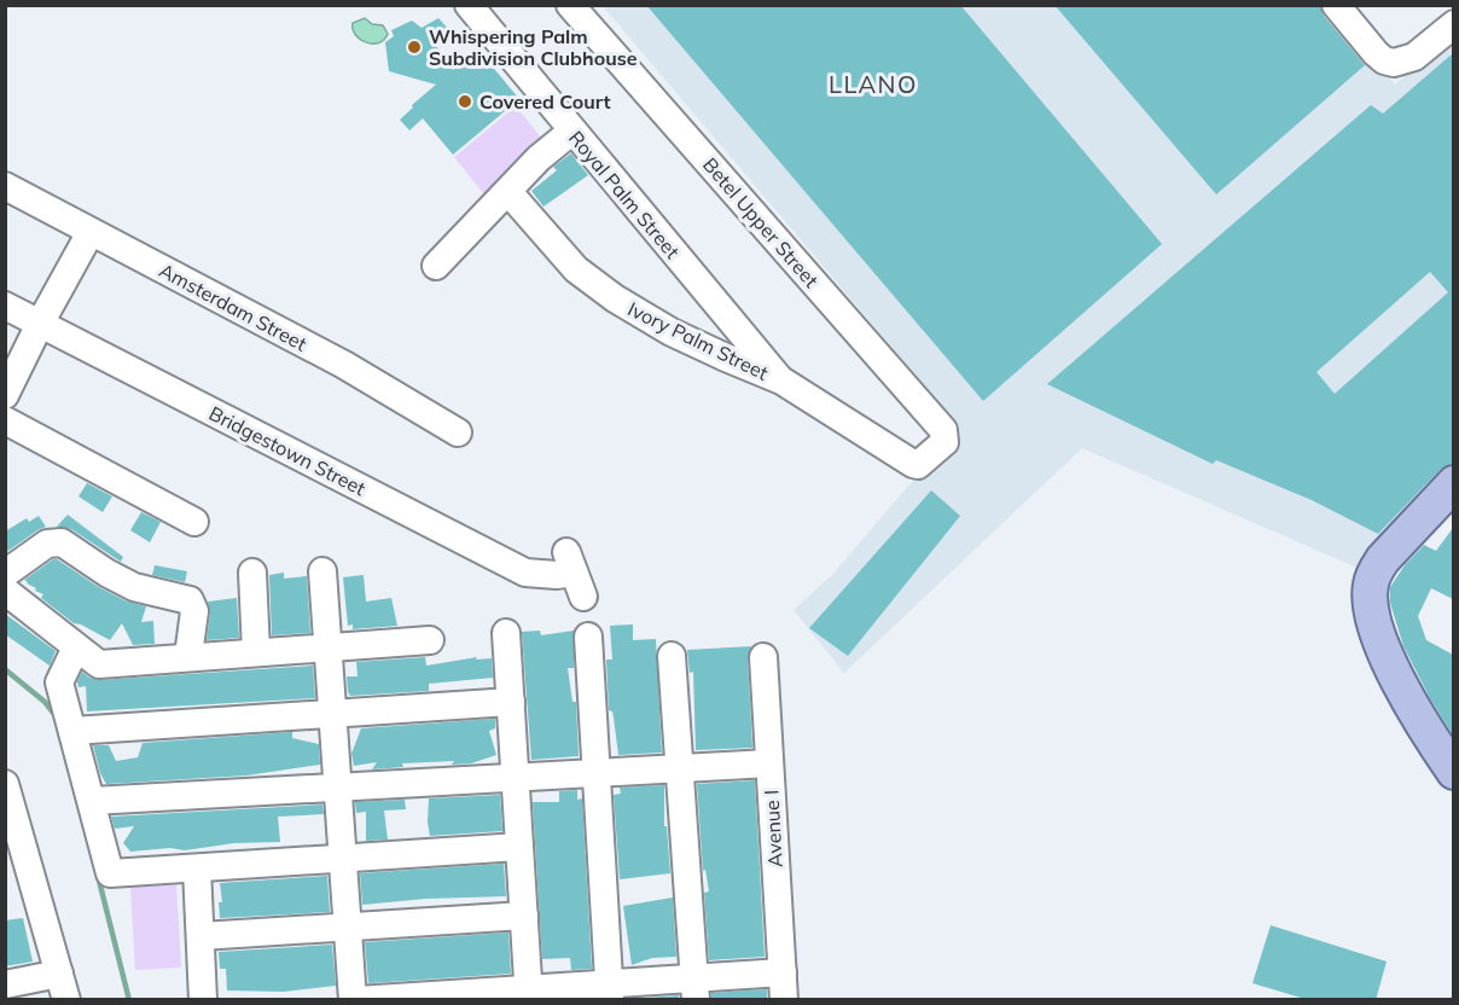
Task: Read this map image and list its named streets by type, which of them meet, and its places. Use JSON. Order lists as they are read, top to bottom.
{
  "streets": {
    "street": [
      "Royal Palm Street",
      "Betel Upper Street",
      "Amsterdam Street",
      "Ivory Palm Street",
      "Bridgestown Street",
      "Avenue I"
    ]
  },
  "crossings": [
    ["Royal Palm Street", "Ivory Palm Street"],
    ["Betel Upper Street", "Ivory Palm Street"]
  ],
  "districts": ["LLANO"],
  "places": ["Whispering Palm Subdivision Clubhouse", "Covered Court"]
}
